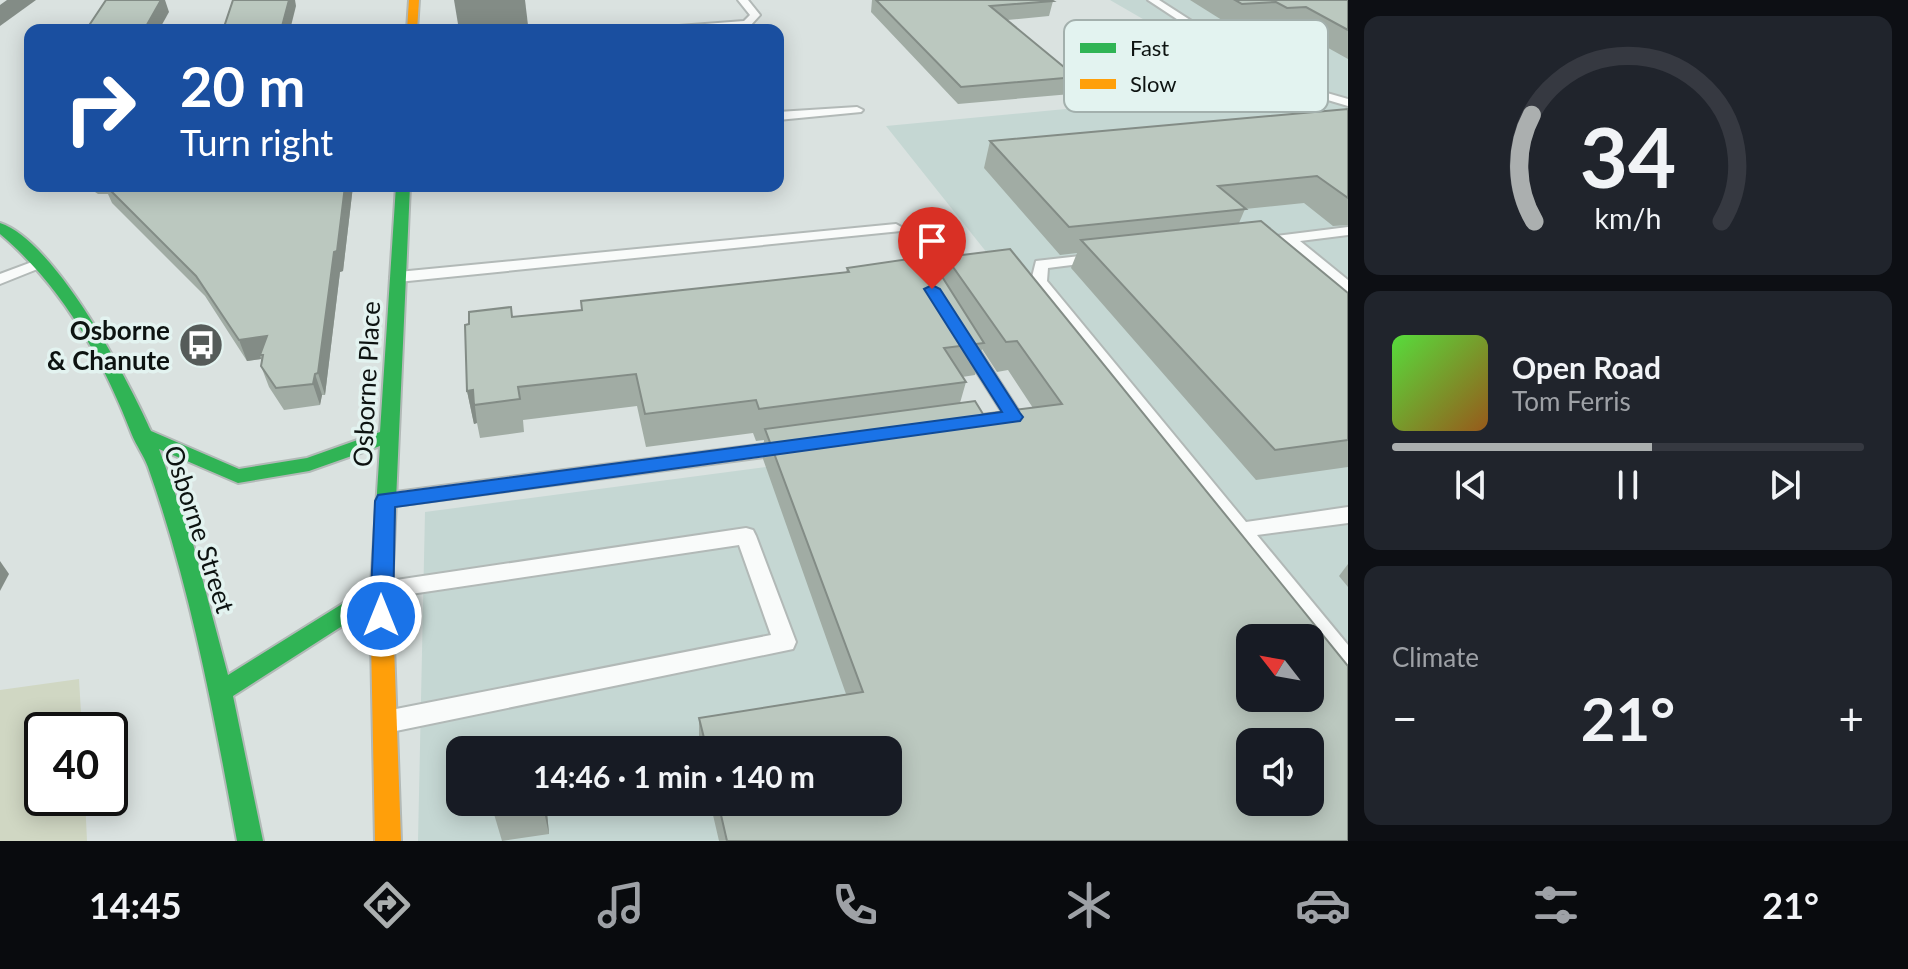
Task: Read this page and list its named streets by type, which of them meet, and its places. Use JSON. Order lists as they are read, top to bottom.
{
  "streets": {
    "street": ["Osborne Place", "Osborne Street"]
  },
  "places": {
    "bus stop": ["Osborne & Chanute"]
  },
  "legend": ["Fast", "Slow"],
  "north": "top left",
  "page": {
    "turn": ["20 m", "Turn right"],
    "song": ["Open Road", "Tom Ferris"],
    "tile": "Climate",
    "heat": ["−", "21°", "+"],
    "limit": "40",
    "trip": "14:46 · 1 min · 140 m",
    "tabs": ["14:45", "21°"],
    "gauge": ["34", "km/h"]
  }
}
